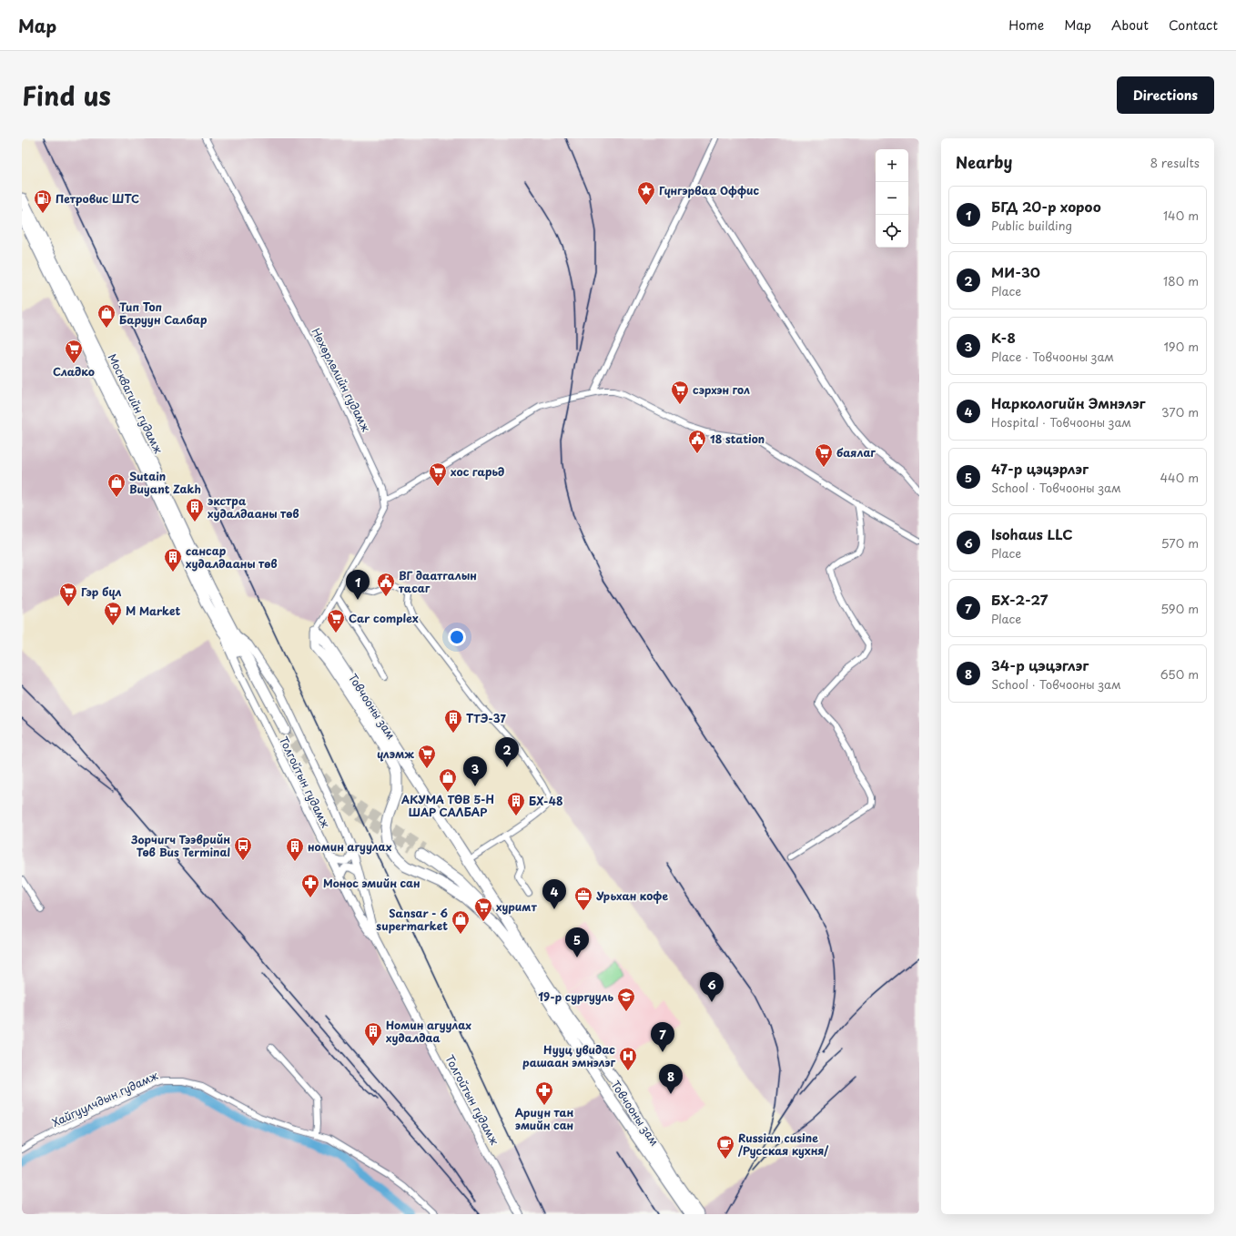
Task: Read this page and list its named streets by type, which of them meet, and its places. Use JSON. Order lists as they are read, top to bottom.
{
  "streets": {
    "highway": ["Москвагийн гудамж", "Товчооны зам"],
    "main road": ["Толгойтын гудамж"],
    "street": ["Нөхөрлөлийн гудамж", "Хайгуулчдын гудамж"]
  },
  "crossings": [
    ["Нөхөрлөлийн гудамж", "Товчооны зам"],
    ["Москвагийн гудамж", "Толгойтын гудамж"]
  ],
  "places": {
    "place": ["Гүнгэрваа Оффис"],
    "fuel station": ["Петровис ШТС"],
    "shop": [
      "Тип Топ Баруун Салбар",
      "Sutain Buyant Zakh",
      "АКУМА ТӨВ 5-Н ШАР САЛБАР",
      "Sansar - 6 supermarket"
    ],
    "supermarket": [
      "Сладко",
      "сэрхэн гол",
      "баялаг",
      "хос гарьд",
      "Гэр бүл",
      "М Market",
      "Car complex",
      "үлэмж",
      "хуримт"
    ],
    "public building": ["18 station", "ВГ даатгалын тасаг"],
    "building": [
      "экстра худалдааны төв",
      "сансар худалдааны төв",
      "ТТЭ-37",
      "БХ-48",
      "номин агуулах",
      "Номин агуулах худалдаа"
    ],
    "bus stop": ["Зорчигч Тээврийн Төв Bus Terminal"],
    "pharmacy": ["Монос эмийн сан", "Ариун тан эмийн сан"],
    "office": ["Урьхан кофе"],
    "school or university": ["19-р сургууль"],
    "hospital": ["Нууц увидас рашаан эмнэлэг"],
    "cafe": ["Russian cusine /Русская кухня/"]
  },
  "page": {
    "header": "Map",
    "nav": [
      "Home",
      "Map",
      "About",
      "Contact"
    ],
    "title": "Find us",
    "buttons": "Directions",
    "heading": ["Nearby", "8 results"],
    "map_buttons": ["+", "−"],
    "list": [
      {
        "mark": "1",
        "name": "БГД 20-р хороо",
        "note": "Public building",
        "value": "140 m"
      },
      {
        "mark": "2",
        "name": "МИ-30",
        "note": "Place",
        "value": "180 m"
      },
      {
        "mark": "3",
        "name": "К-8",
        "note": "Place · Товчооны зам",
        "value": "190 m"
      },
      {
        "mark": "4",
        "name": "Наркологийн Эмнэлэг",
        "note": "Hospital · Товчооны зам",
        "value": "370 m"
      },
      {
        "mark": "5",
        "name": "47-р цэцэрлэг",
        "note": "School · Товчооны зам",
        "value": "440 m"
      },
      {
        "mark": "6",
        "name": "Isohaus LLC",
        "note": "Place",
        "value": "570 m"
      },
      {
        "mark": "7",
        "name": "БХ-2-27",
        "note": "Place",
        "value": "590 m"
      },
      {
        "mark": "8",
        "name": "34-р цэцэглэг",
        "note": "School · Товчооны зам",
        "value": "650 m"
      }
    ],
    "pins": [
      "1",
      "2",
      "3",
      "4",
      "5",
      "6",
      "7",
      "8"
    ]
  }
}
